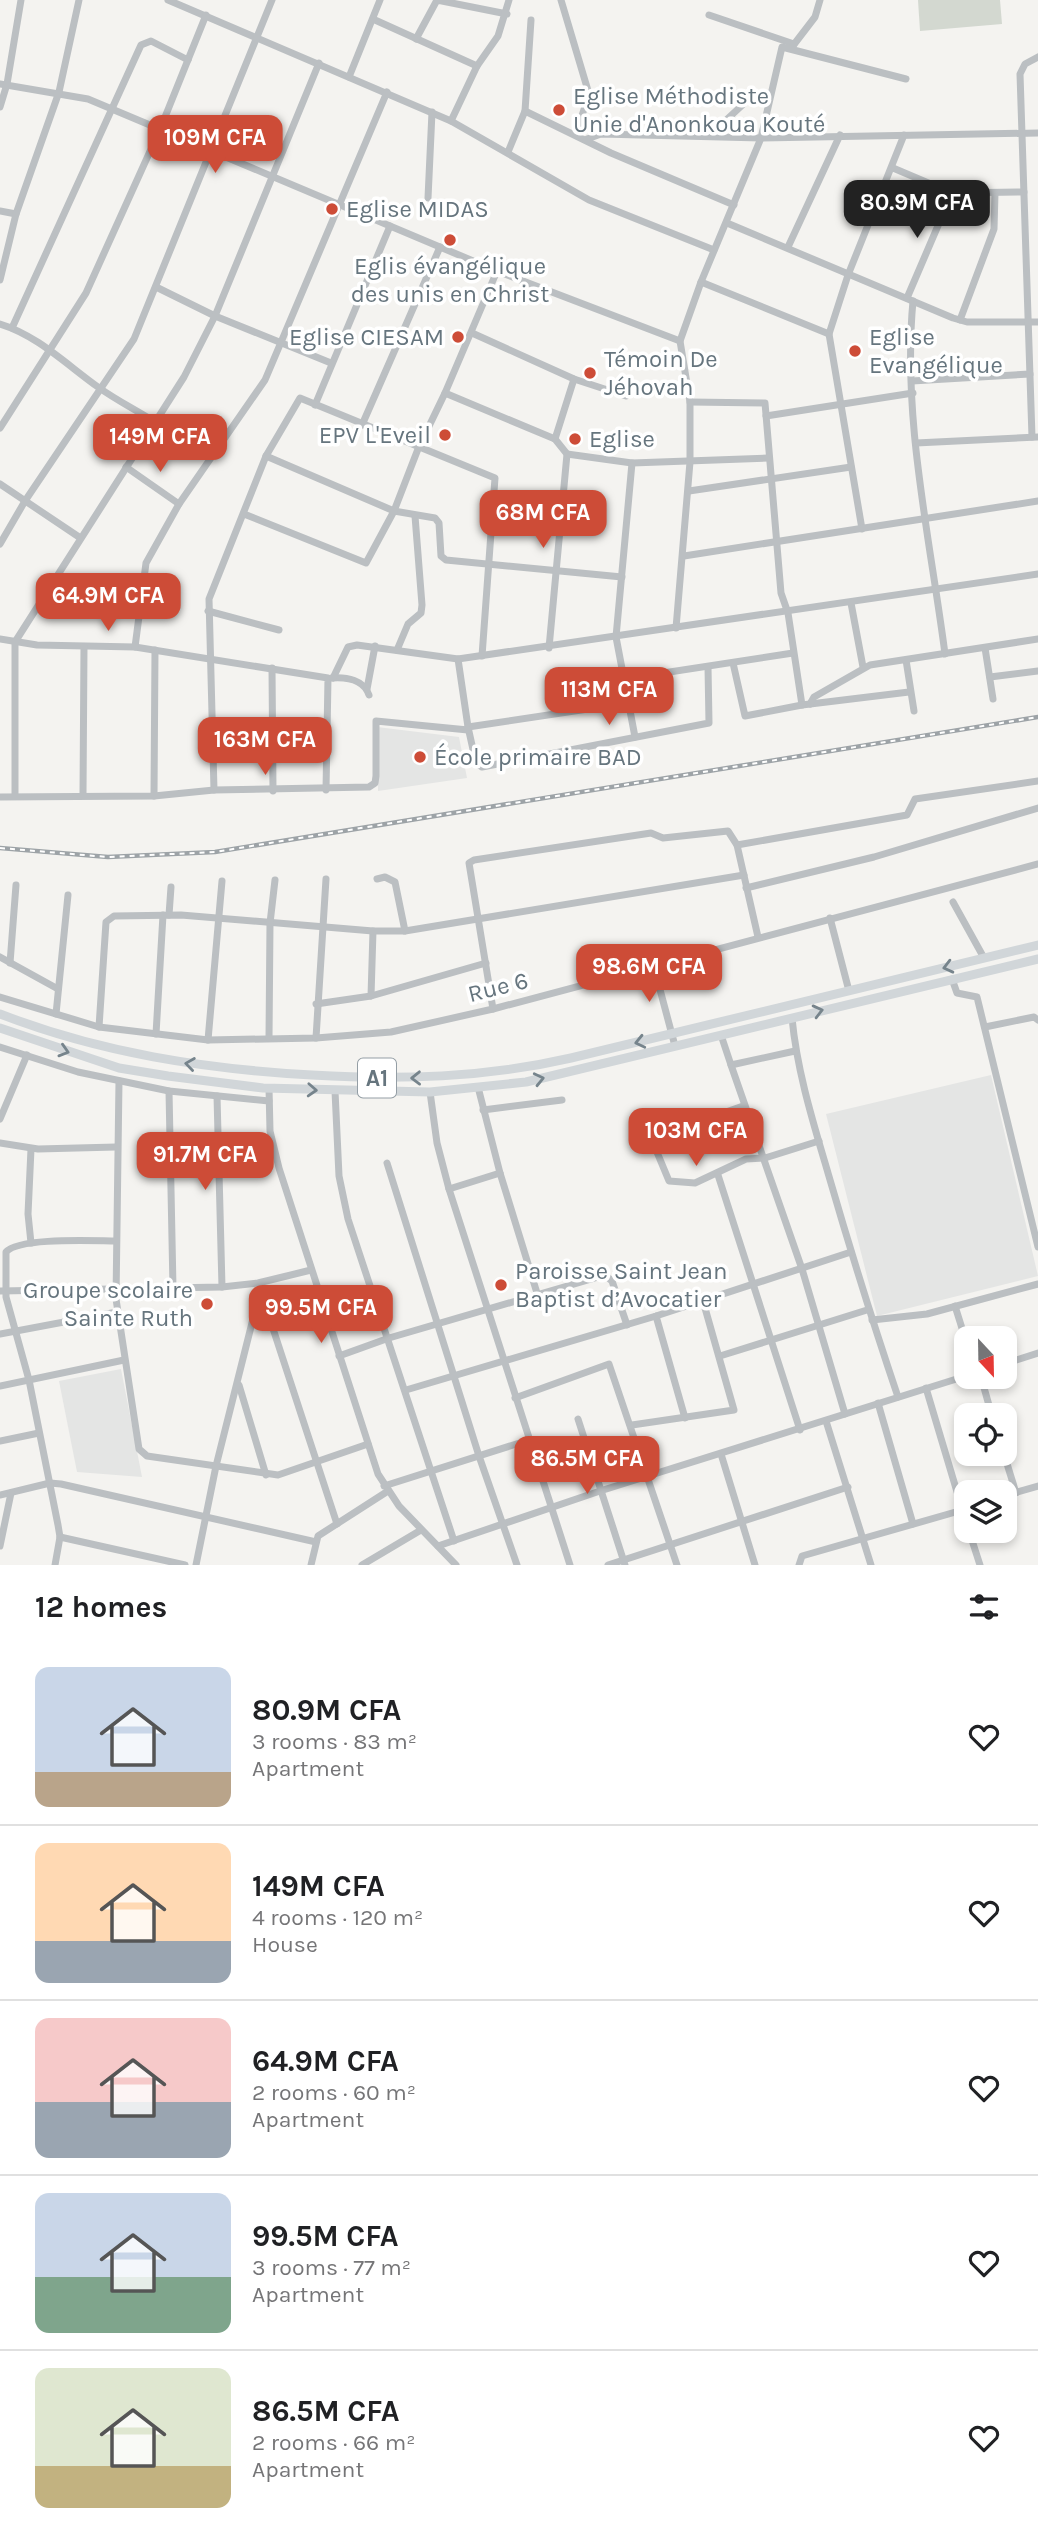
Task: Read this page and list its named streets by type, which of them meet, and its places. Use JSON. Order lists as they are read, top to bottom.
{
  "streets": {
    "main road": ["A1"],
    "street": ["Rue 6"]
  },
  "places": [
    "Eglise Méthodiste Unie d'Anonkoua Kouté",
    "Eglise MIDAS",
    "Eglis évangélique des unis en Christ",
    "Eglise CIESAM",
    "Eglise Evangélique",
    "Témoin De Jéhovah",
    "EPV L'Eveil",
    "Eglise",
    "École primaire BAD",
    "Paroisse Saint Jean Baptist d’Avocatier",
    "Groupe scolaire Sainte Ruth"
  ],
  "north": "bottom",
  "page": {
    "price": [
      "109M CFA",
      "80.9M CFA",
      "149M CFA",
      "68M CFA",
      "64.9M CFA",
      "113M CFA",
      "163M CFA",
      "98.6M CFA",
      "103M CFA",
      "91.7M CFA",
      "99.5M CFA",
      "86.5M CFA"
    ],
    "heading": "12 homes",
    "list": [
      {
        "name": "80.9M CFA",
        "note": "3 rooms · 83 m² · Apartment"
      },
      {
        "name": "149M CFA",
        "note": "4 rooms · 120 m² · House"
      },
      {
        "name": "64.9M CFA",
        "note": "2 rooms · 60 m² · Apartment"
      },
      {
        "name": "99.5M CFA",
        "note": "3 rooms · 77 m² · Apartment"
      },
      {
        "name": "86.5M CFA",
        "note": "2 rooms · 66 m² · Apartment"
      }
    ]
  }
}
